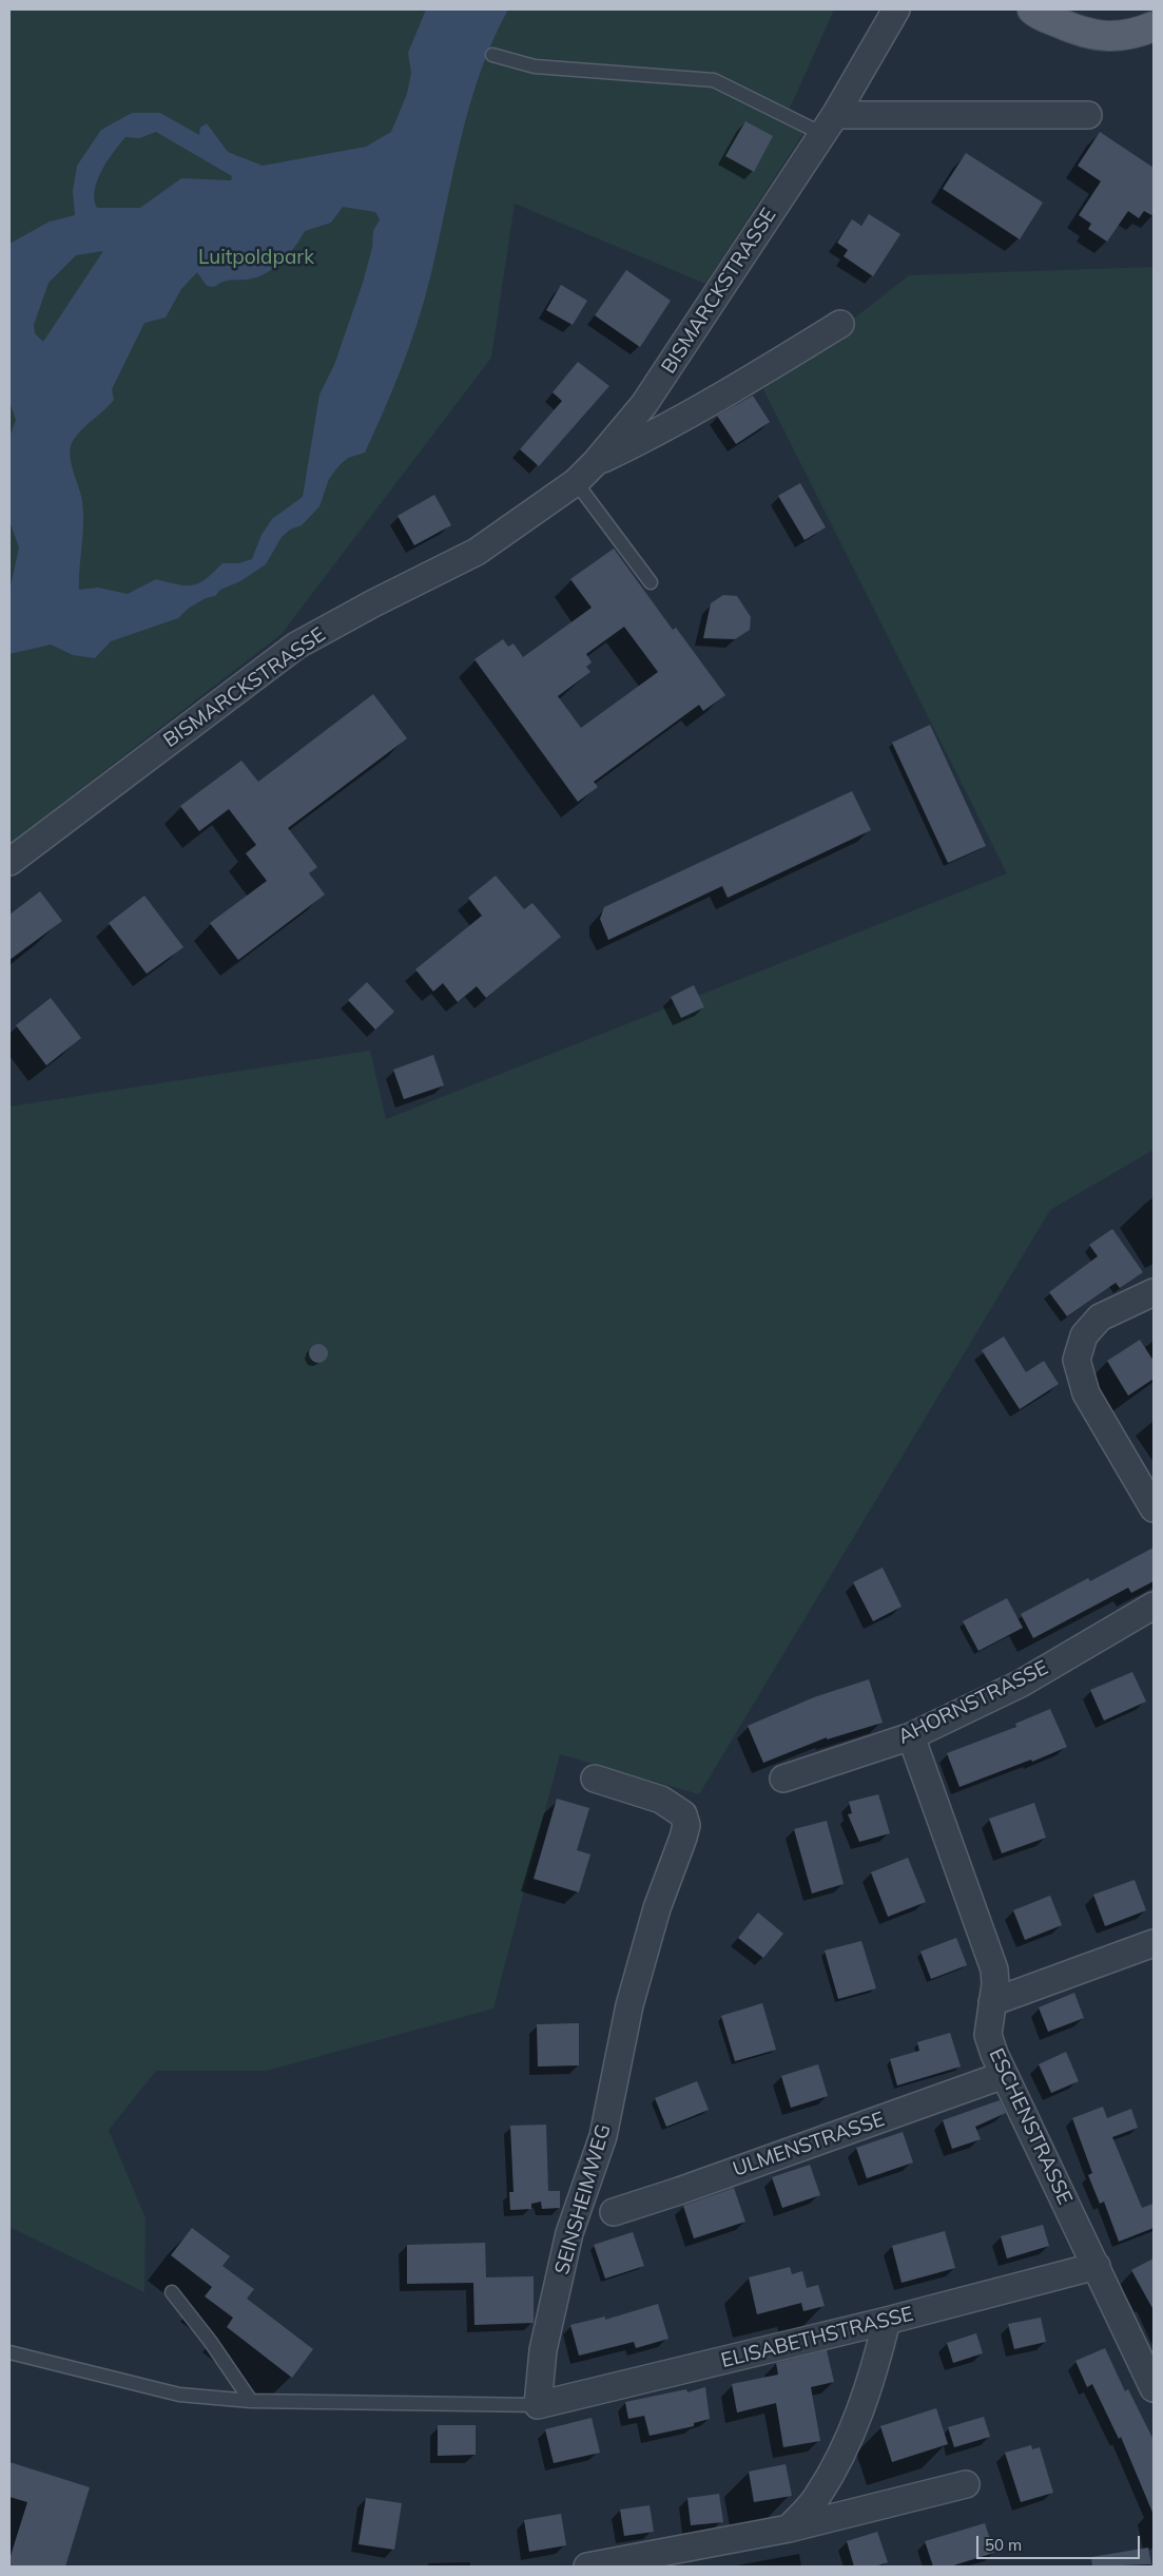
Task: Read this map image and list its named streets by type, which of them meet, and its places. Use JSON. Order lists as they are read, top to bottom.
{
  "streets": {
    "street": [
      "BISMARCKSTRASSE",
      "AHORNSTRASSE",
      "ESCHENSTRASSE",
      "ULMENSTRASSE",
      "SEINSHEIMWEG",
      "ELISABETHSTRASSE"
    ]
  },
  "crossings": [
    ["AHORNSTRASSE", "ESCHENSTRASSE"],
    ["ESCHENSTRASSE", "ULMENSTRASSE"],
    ["ESCHENSTRASSE", "ELISABETHSTRASSE"],
    ["SEINSHEIMWEG", "ELISABETHSTRASSE"]
  ],
  "parks": ["Luitpoldpark"],
  "scale_bar": "50 m"
}
